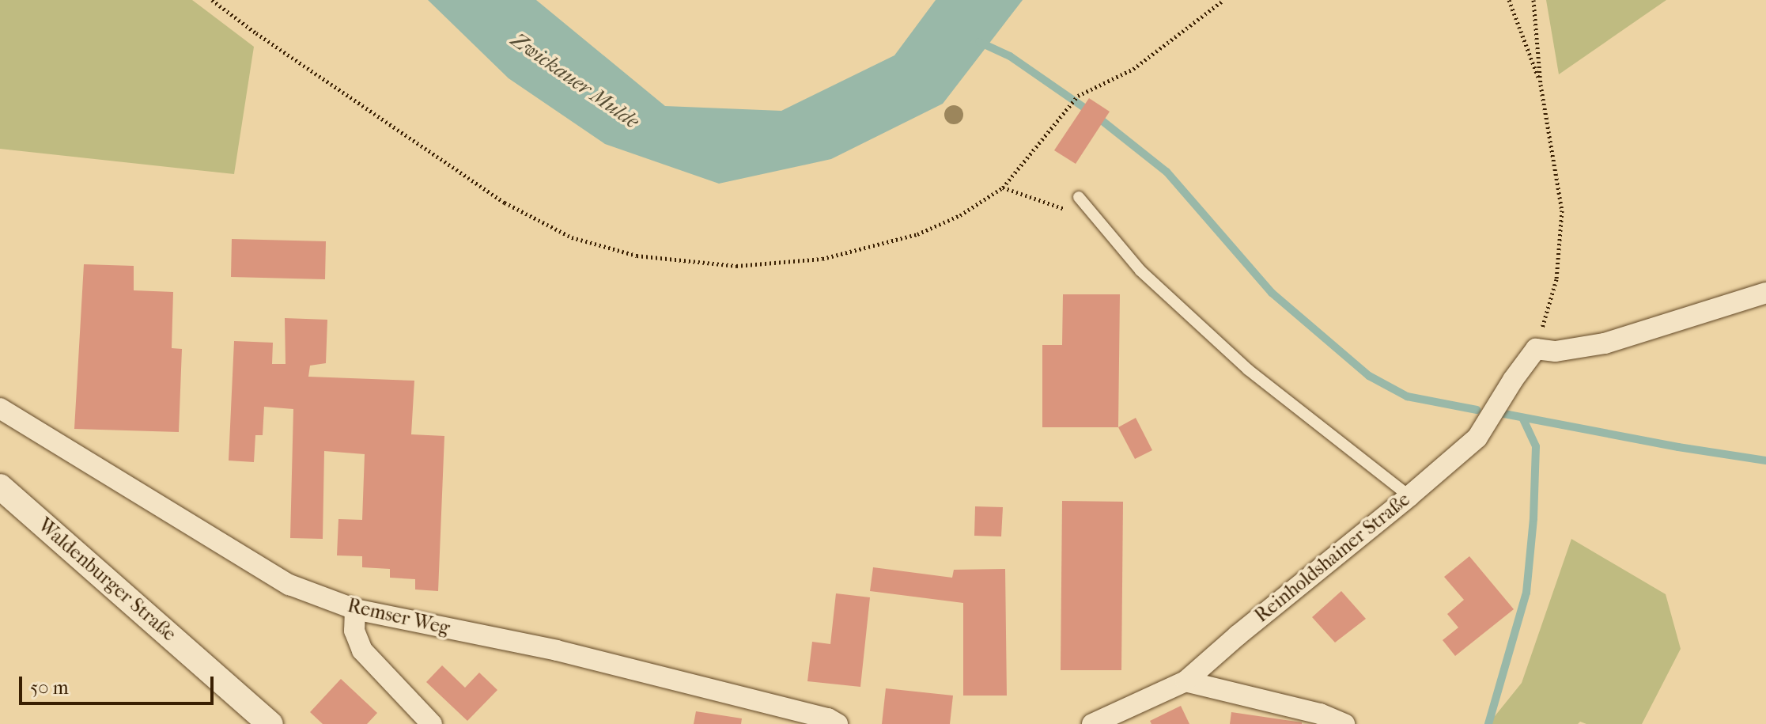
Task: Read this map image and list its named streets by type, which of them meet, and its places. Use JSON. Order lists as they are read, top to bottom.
{
  "streets": {
    "street": ["Reinholdshainer Straße", "Waldenburger Straße", "Remser Weg"]
  },
  "water": ["Zwickauer Mulde"],
  "scale_bar": "50 m"
}
